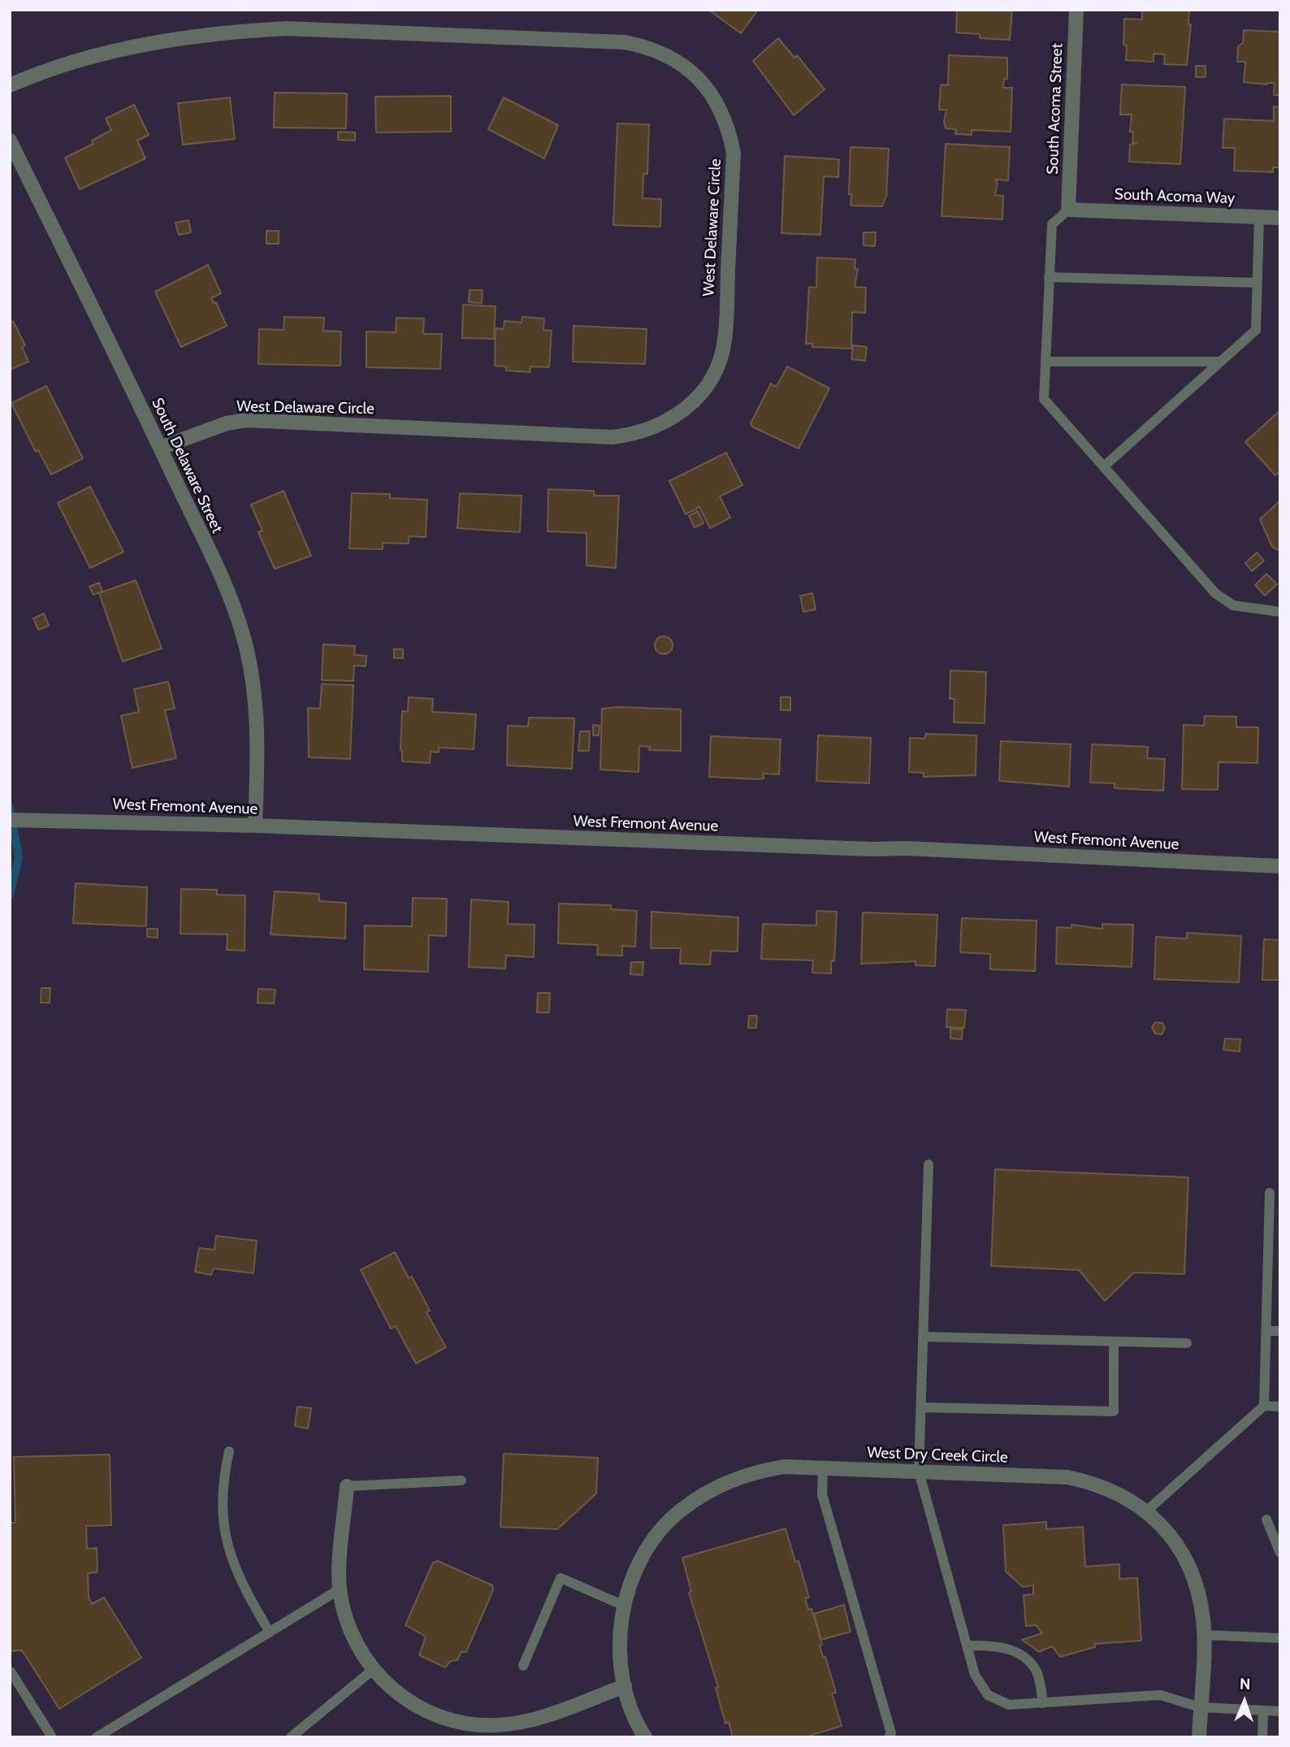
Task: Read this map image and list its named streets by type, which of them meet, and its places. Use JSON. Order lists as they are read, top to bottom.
{
  "streets": {
    "street": [
      "South Acoma Street",
      "South Acoma Way",
      "West Delaware Circle",
      "South Delaware Street",
      "West Fremont Avenue",
      "West Dry Creek Circle"
    ]
  },
  "crossings": [
    ["South Acoma Street", "South Acoma Way"],
    ["West Delaware Circle", "South Delaware Street"],
    ["South Delaware Street", "West Fremont Avenue"]
  ],
  "north": "top"
}
